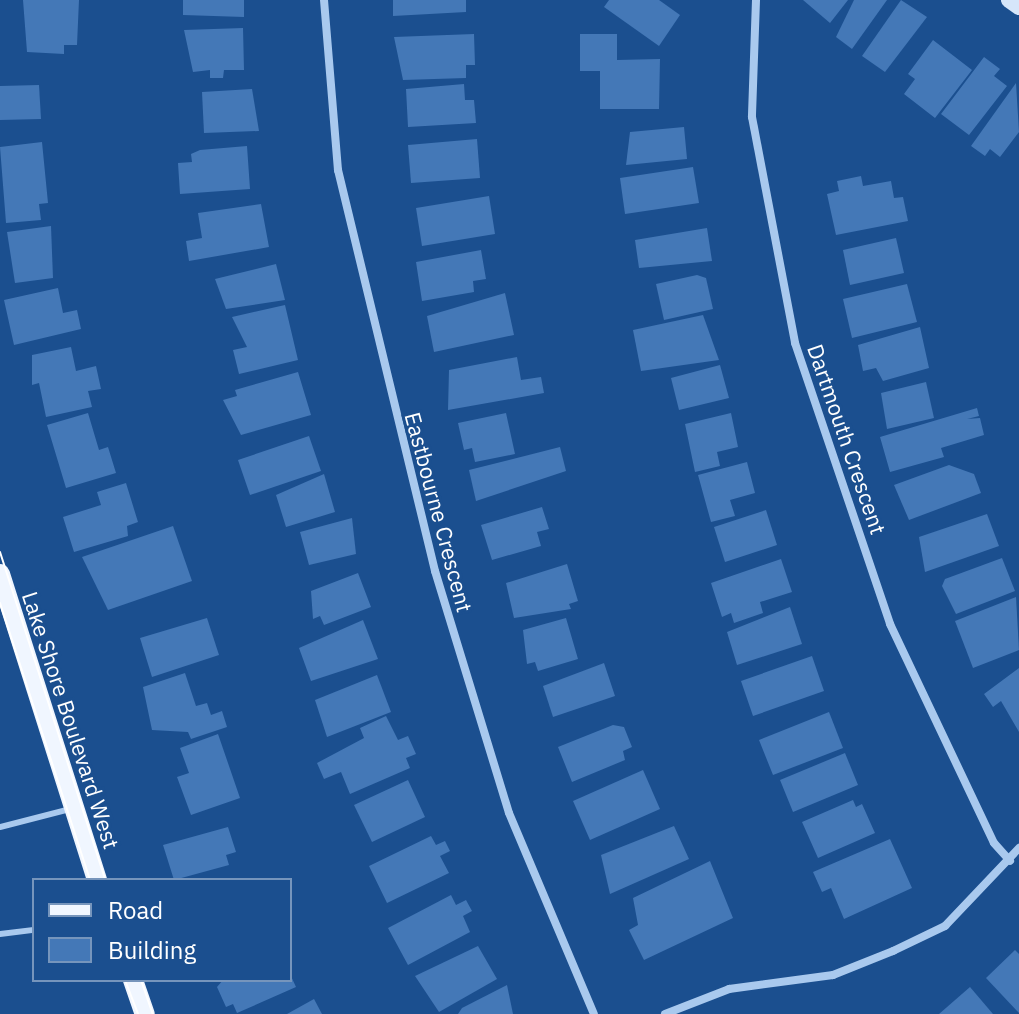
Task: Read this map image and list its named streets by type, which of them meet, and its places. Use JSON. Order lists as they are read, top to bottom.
{
  "streets": {
    "main road": ["Lake Shore Boulevard West"],
    "street": ["Dartmouth Crescent", "Eastbourne Crescent"]
  },
  "legend": ["Road", "Building"]
}
